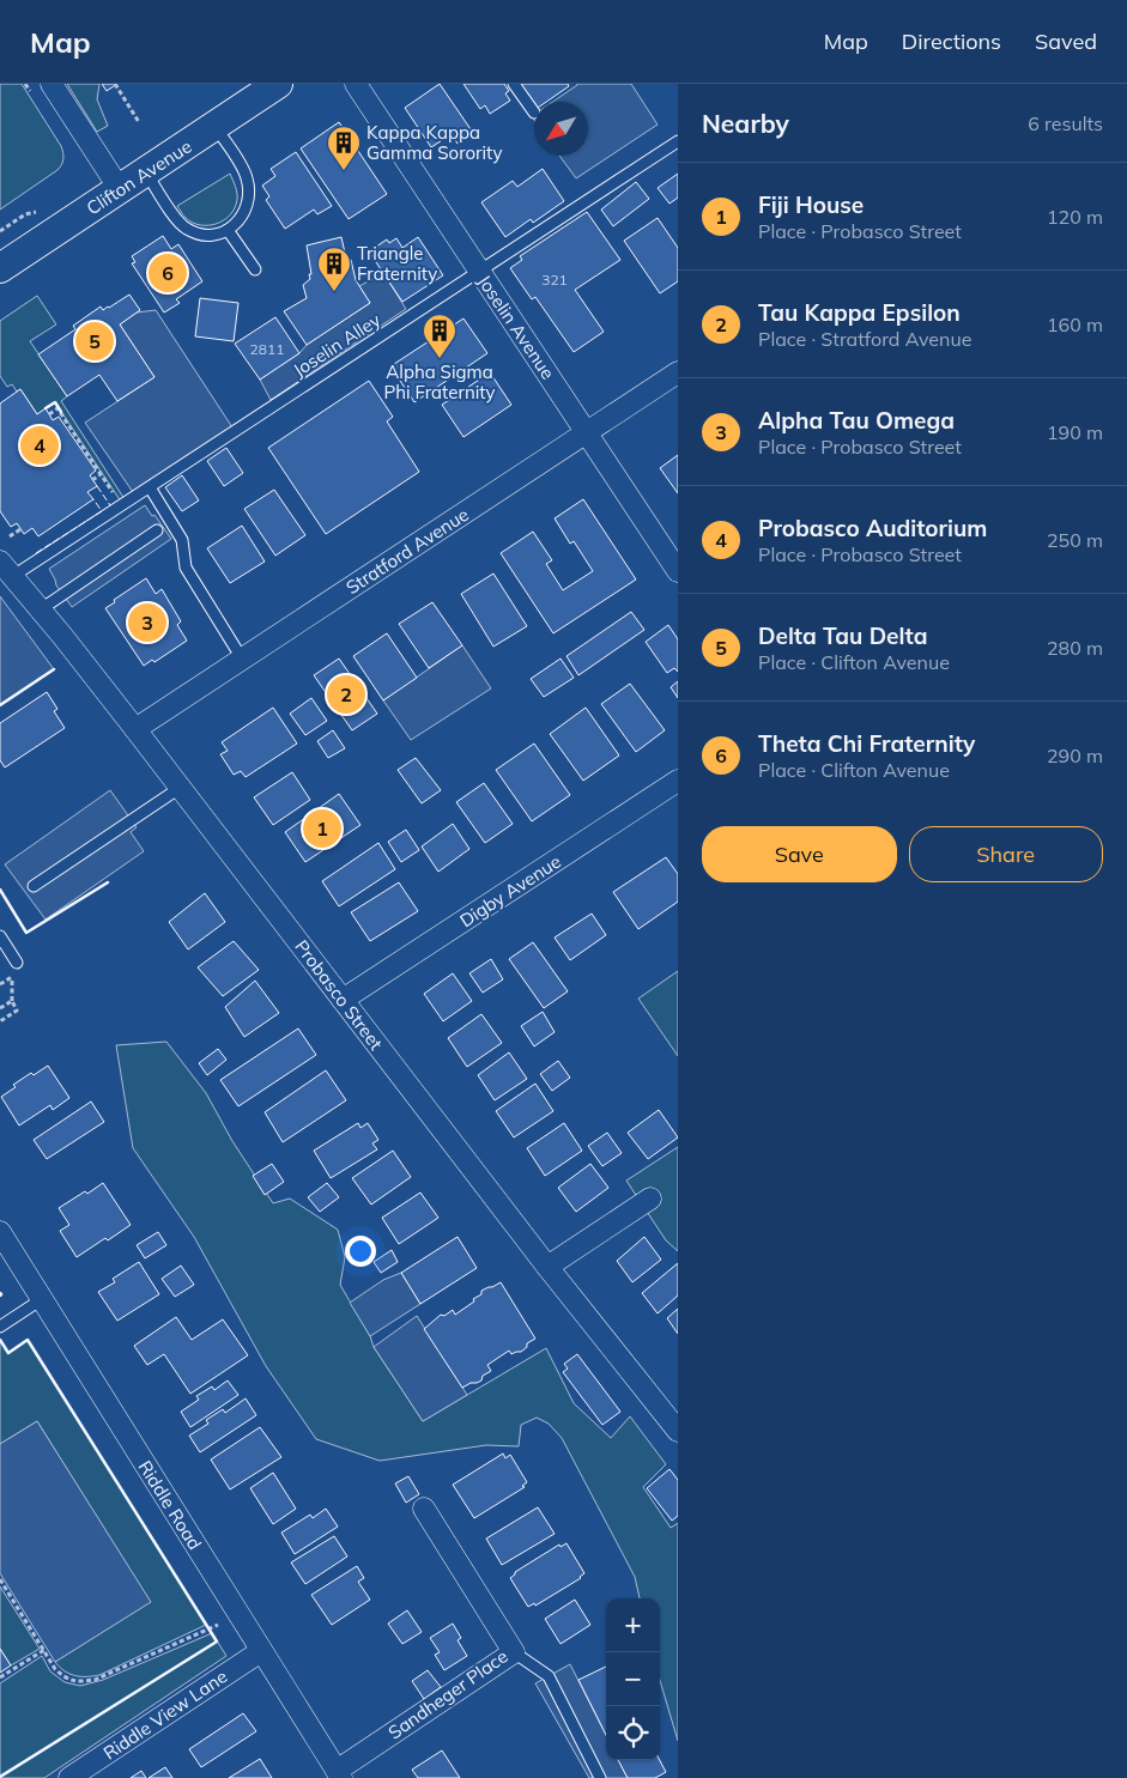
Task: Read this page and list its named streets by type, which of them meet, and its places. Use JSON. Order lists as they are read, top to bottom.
{
  "streets": {
    "main road": ["Clifton Avenue"],
    "street": [
      "Joselin Avenue",
      "Stratford Avenue",
      "Digby Avenue",
      "Probasco Street",
      "Riddle Road",
      "Sandheger Place",
      "Riddle View Lane"
    ],
    "lane": ["Joselin Alley"]
  },
  "crossings": [
    ["Joselin Avenue", "Joselin Alley"],
    ["Joselin Avenue", "Stratford Avenue"],
    ["Joselin Alley", "Probasco Street"],
    ["Stratford Avenue", "Probasco Street"],
    ["Digby Avenue", "Probasco Street"],
    ["Riddle Road", "Sandheger Place"],
    ["Riddle Road", "Riddle View Lane"]
  ],
  "places": {
    "building": ["Kappa Kappa Gamma Sorority", "Triangle Fraternity", "Alpha Sigma Phi Fraternity"]
  },
  "house_numbers": ["321", "2811"],
  "north": "bottom left",
  "page": {
    "header": "Map",
    "nav": ["Map", "Directions", "Saved"],
    "heading": ["Nearby", "6 results"],
    "list": [
      {
        "mark": "1",
        "name": "Fiji House",
        "note": "Place · Probasco Street",
        "value": "120 m"
      },
      {
        "mark": "2",
        "name": "Tau Kappa Epsilon",
        "note": "Place · Stratford Avenue",
        "value": "160 m"
      },
      {
        "mark": "3",
        "name": "Alpha Tau Omega",
        "note": "Place · Probasco Street",
        "value": "190 m"
      },
      {
        "mark": "4",
        "name": "Probasco Auditorium",
        "note": "Place · Probasco Street",
        "value": "250 m"
      },
      {
        "mark": "5",
        "name": "Delta Tau Delta",
        "note": "Place · Clifton Avenue",
        "value": "280 m"
      },
      {
        "mark": "6",
        "name": "Theta Chi Fraternity",
        "note": "Place · Clifton Avenue",
        "value": "290 m"
      }
    ],
    "pins": [
      "6",
      "5",
      "4",
      "3",
      "2",
      "1"
    ],
    "buttons": ["Save", "Share"],
    "map_buttons": ["+", "−"]
  }
}
